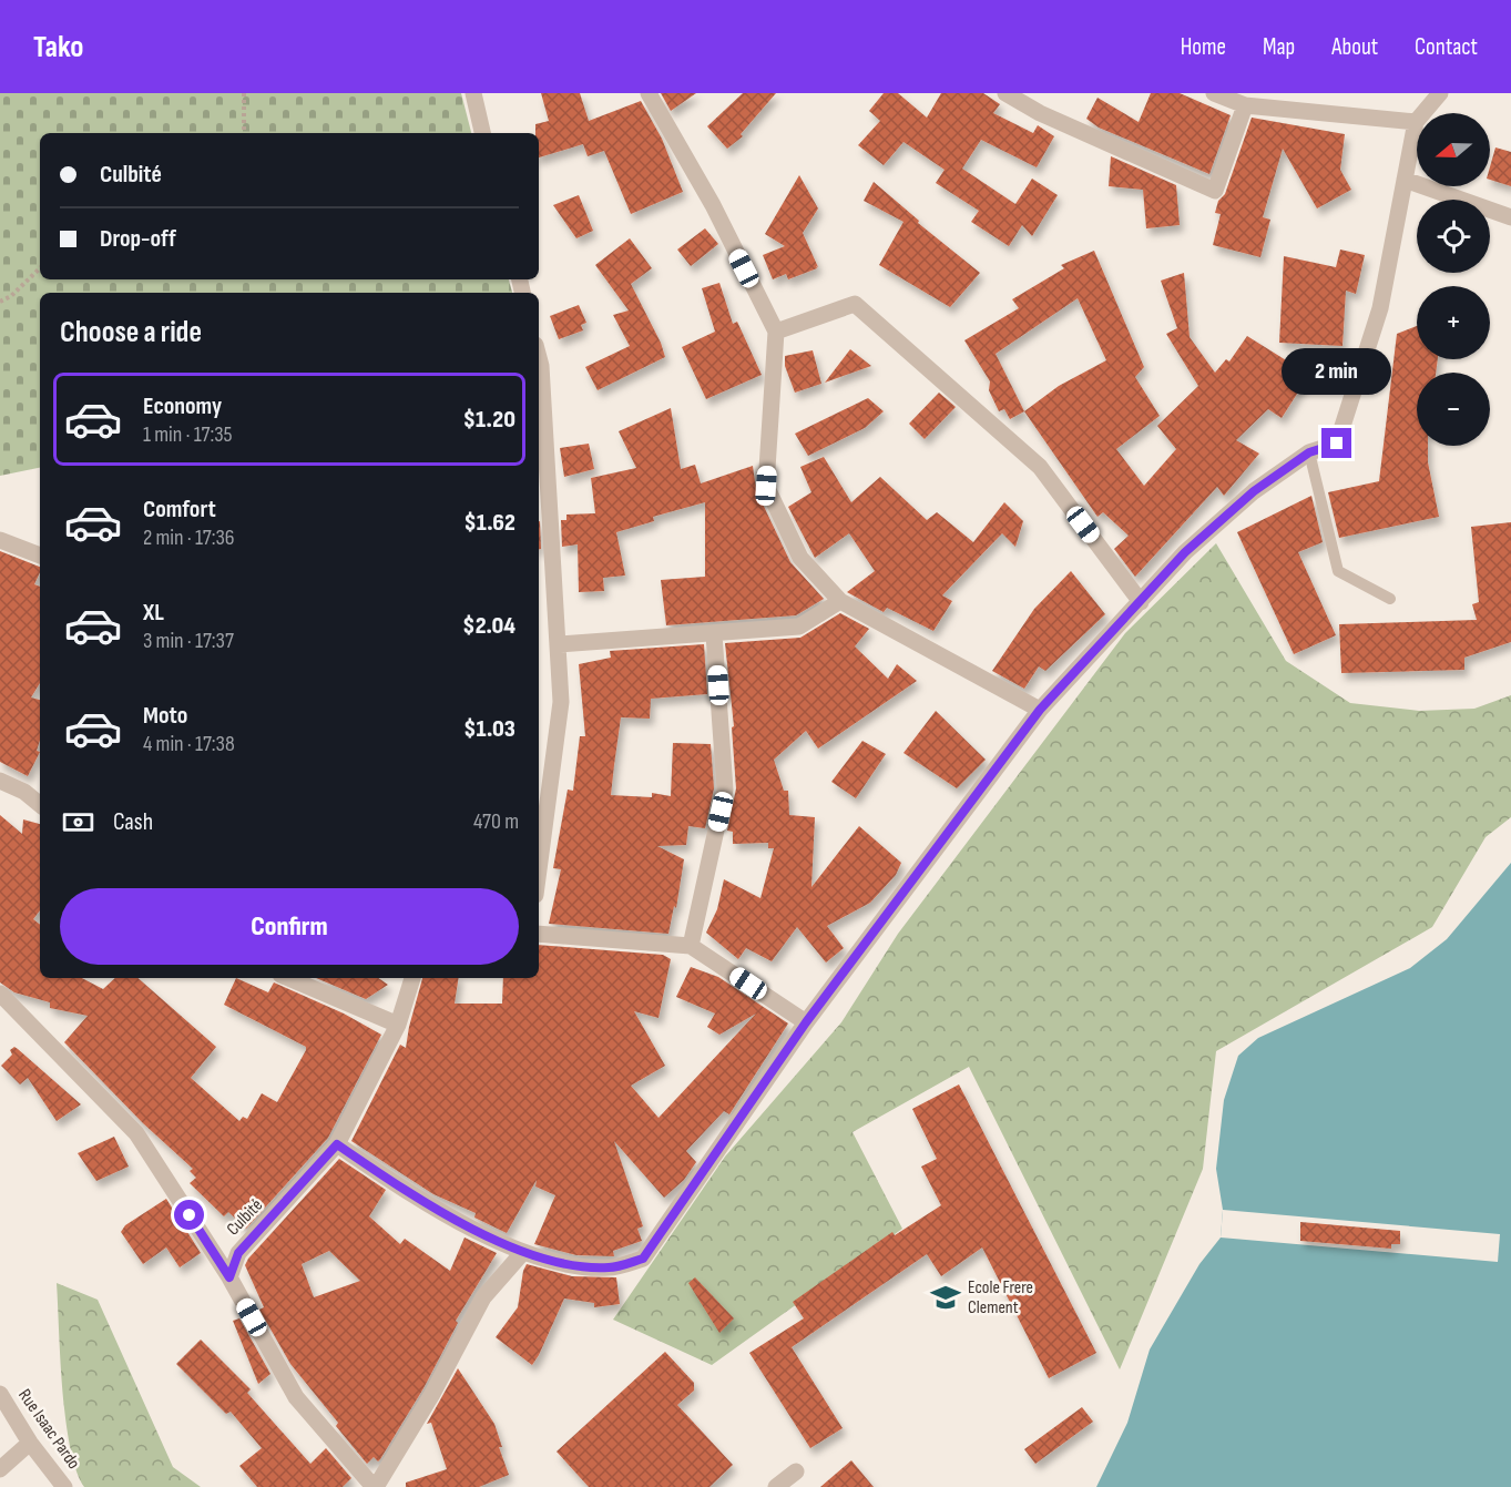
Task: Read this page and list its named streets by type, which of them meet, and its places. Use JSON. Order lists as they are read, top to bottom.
{
  "streets": {
    "street": ["Culbité", "Rue Isaac Pardo"]
  },
  "places": {
    "school or university": ["Ecole Frere Clement"]
  },
  "north": "left",
  "page": {
    "header": "Tako",
    "nav": [
      "Home",
      "Map",
      "About",
      "Contact"
    ],
    "map_buttons": ["+", "−"],
    "banner": ["Culbité", "Drop-off"],
    "heading": "Choose a ride",
    "bubble": "2 min",
    "list": [
      {
        "name": "Economy",
        "note": "1 min · 17:35",
        "value": "$1.20"
      },
      {
        "name": "Comfort",
        "note": "2 min · 17:36",
        "value": "$1.62"
      },
      {
        "name": "XL",
        "note": "3 min · 17:37",
        "value": "$2.04"
      },
      {
        "name": "Moto",
        "note": "4 min · 17:38",
        "value": "$1.03"
      }
    ],
    "pay": ["Cash", "470 m"],
    "buttons": "Confirm"
  }
}
